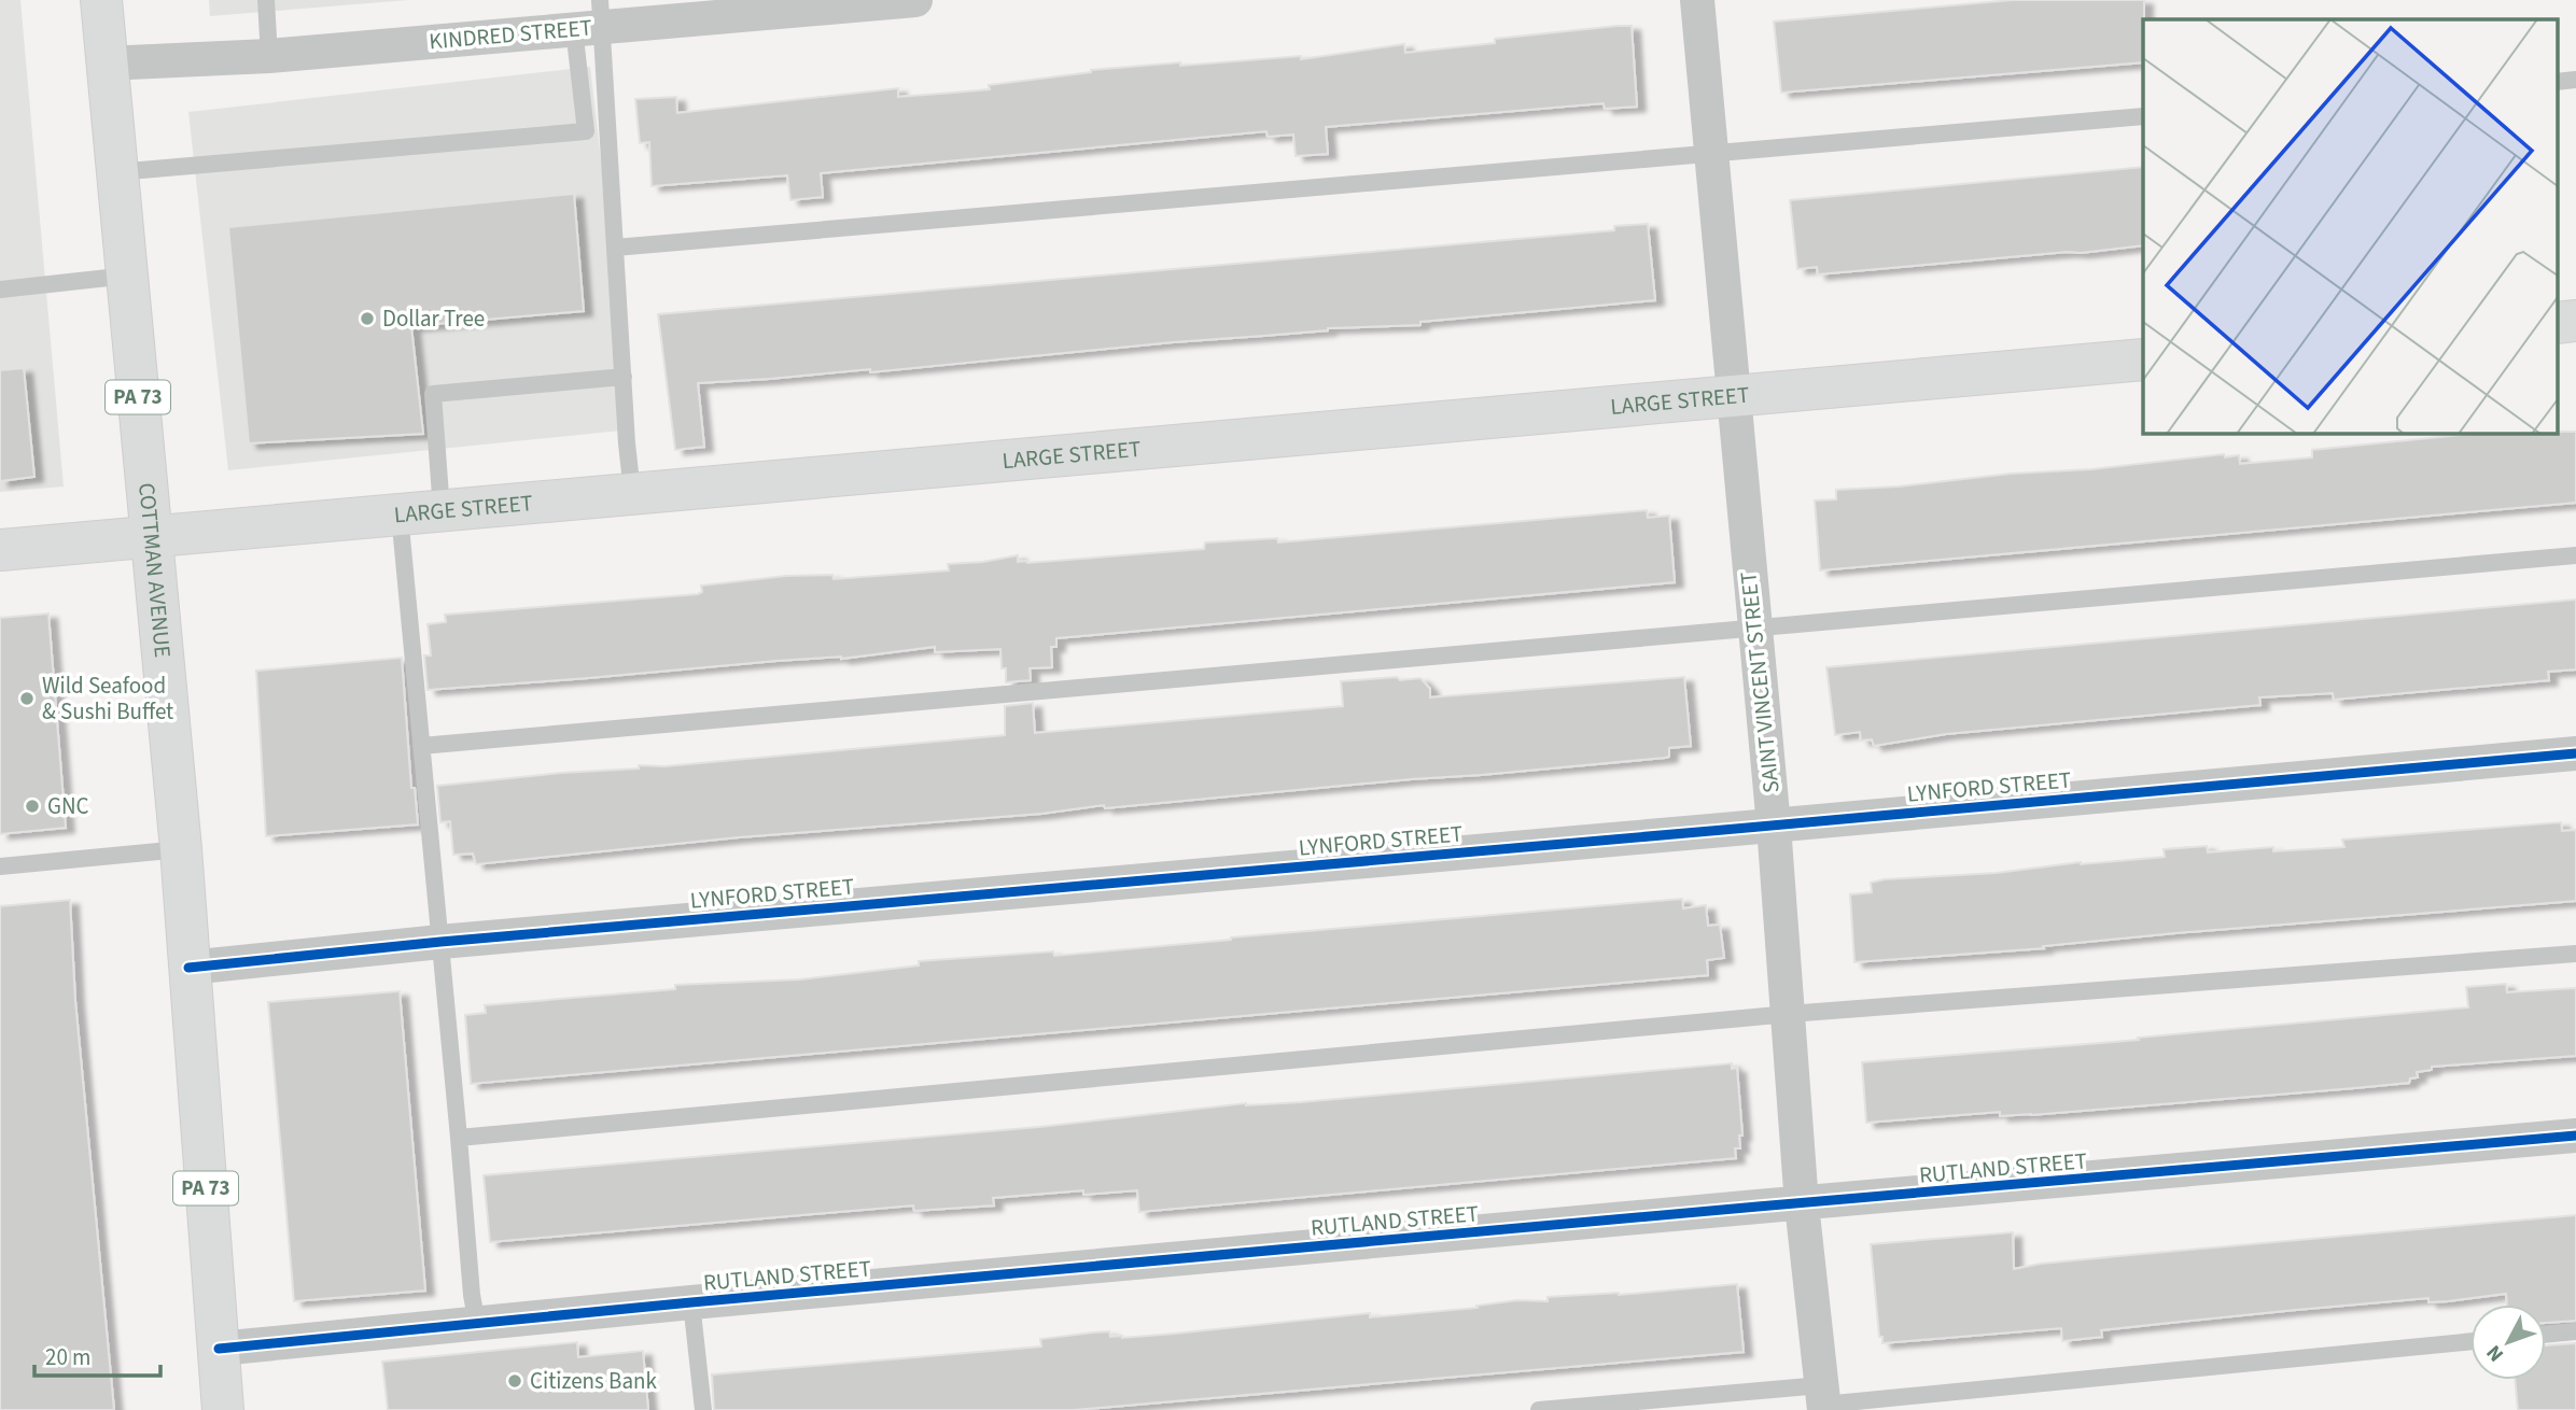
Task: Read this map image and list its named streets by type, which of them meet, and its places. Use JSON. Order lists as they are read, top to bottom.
{
  "streets": {
    "street": [
      "KINDRED STREET",
      "PA 73",
      "LARGE STREET",
      "COTTMAN AVENUE",
      "SAINT VINCENT STREET",
      "LYNFORD STREET",
      "RUTLAND STREET"
    ]
  },
  "crossings": [
    ["KINDRED STREET", "COTTMAN AVENUE"],
    ["LARGE STREET", "COTTMAN AVENUE"],
    ["LARGE STREET", "SAINT VINCENT STREET"],
    ["COTTMAN AVENUE", "LYNFORD STREET"],
    ["COTTMAN AVENUE", "RUTLAND STREET"],
    ["SAINT VINCENT STREET", "LYNFORD STREET"],
    ["SAINT VINCENT STREET", "RUTLAND STREET"]
  ],
  "places": [
    "Dollar Tree",
    "Wild Seafood & Sushi Buffet",
    "GNC",
    "Citizens Bank"
  ],
  "scale_bar": "20 m",
  "north": "bottom left"
}
